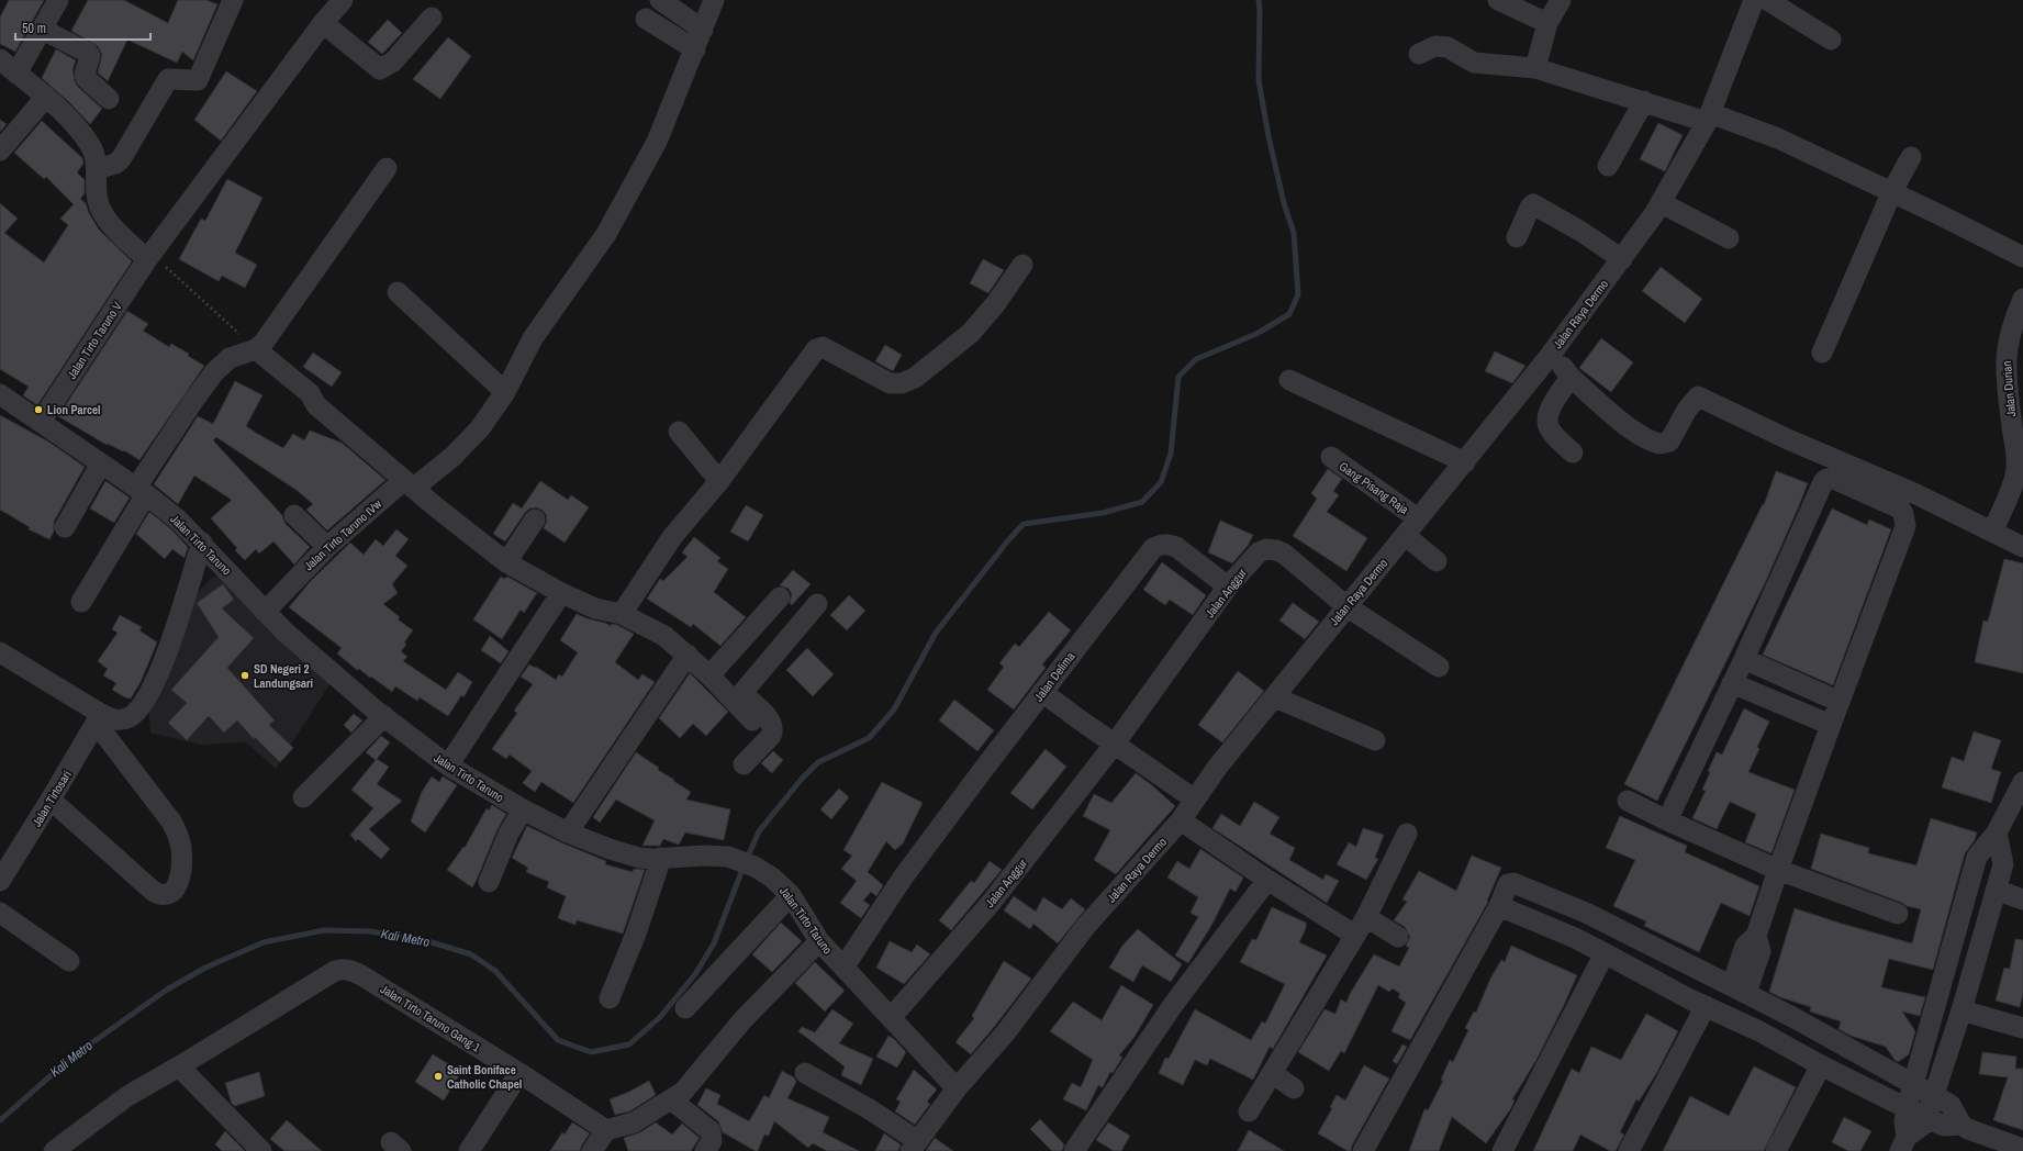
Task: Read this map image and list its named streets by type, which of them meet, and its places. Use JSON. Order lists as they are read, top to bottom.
{
  "streets": {
    "street": [
      "Jalan Raya Dermo",
      "Jalan Tirto Taruno V",
      "Jalan Durian",
      "Gang Pisang Raja",
      "Jalan Tirto Taruno IVw",
      "Jalan Tirto Taruno",
      "Jalan Anggur",
      "Jalan Delima",
      "Jalan Tirtosari",
      "Jalan Tirto Taruno Gang 1"
    ]
  },
  "crossings": [
    ["Jalan Raya Dermo", "Gang Pisang Raja"],
    ["Jalan Raya Dermo", "Jalan Tirto Taruno"],
    ["Jalan Raya Dermo", "Jalan Anggur"],
    ["Jalan Tirto Taruno V", "Jalan Tirto Taruno"],
    ["Jalan Tirto Taruno IVw", "Jalan Tirto Taruno"],
    ["Jalan Tirto Taruno", "Jalan Anggur"],
    ["Jalan Tirto Taruno", "Jalan Delima"],
    ["Jalan Anggur", "Jalan Delima"]
  ],
  "water": ["Kali Metro"],
  "places": ["Lion Parcel", "SD Negeri 2 Landungsari", "Saint Boniface Catholic Chapel"],
  "scale_bar": "50 m"
}
